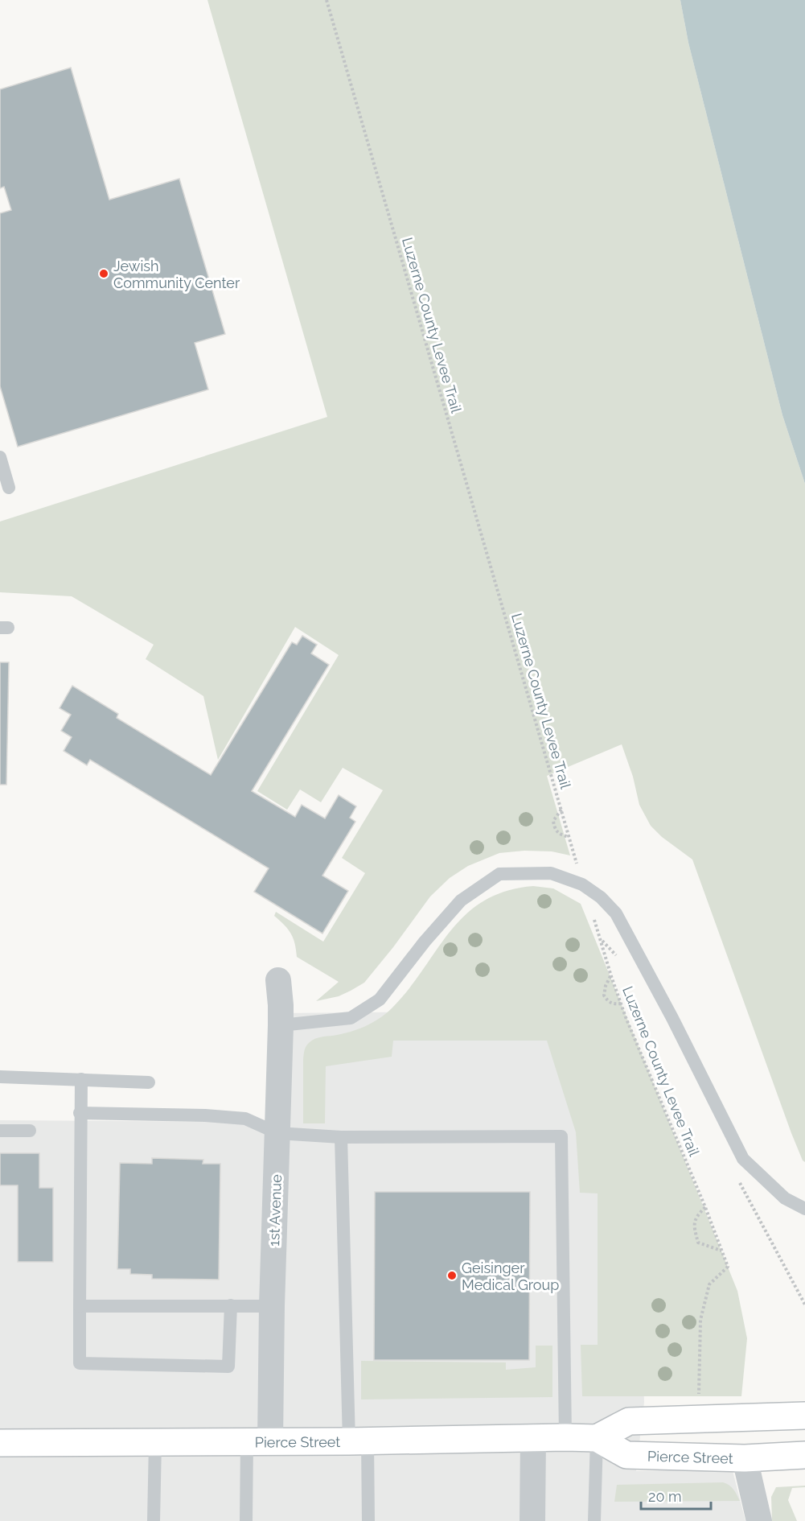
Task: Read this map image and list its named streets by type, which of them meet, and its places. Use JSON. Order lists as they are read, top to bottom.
{
  "streets": {
    "main road": ["Pierce Street"],
    "street": ["1st Avenue"],
    "path": ["Luzerne County Levee Trail"]
  },
  "crossings": [
    ["1st Avenue", "Pierce Street"]
  ],
  "places": ["Jewish Community Center", "Geisinger Medical Group"],
  "scale_bar": "20 m"
}
